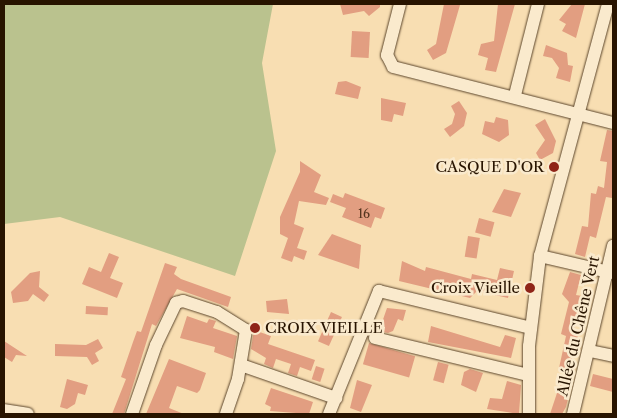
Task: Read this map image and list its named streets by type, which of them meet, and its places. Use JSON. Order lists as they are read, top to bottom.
{
  "streets": {
    "street": ["Allée du Chêne Vert"]
  },
  "places": ["CASQUE D'OR", "Croix Vieille", "CROIX VIEILLE"],
  "house_numbers": ["16"]
}
